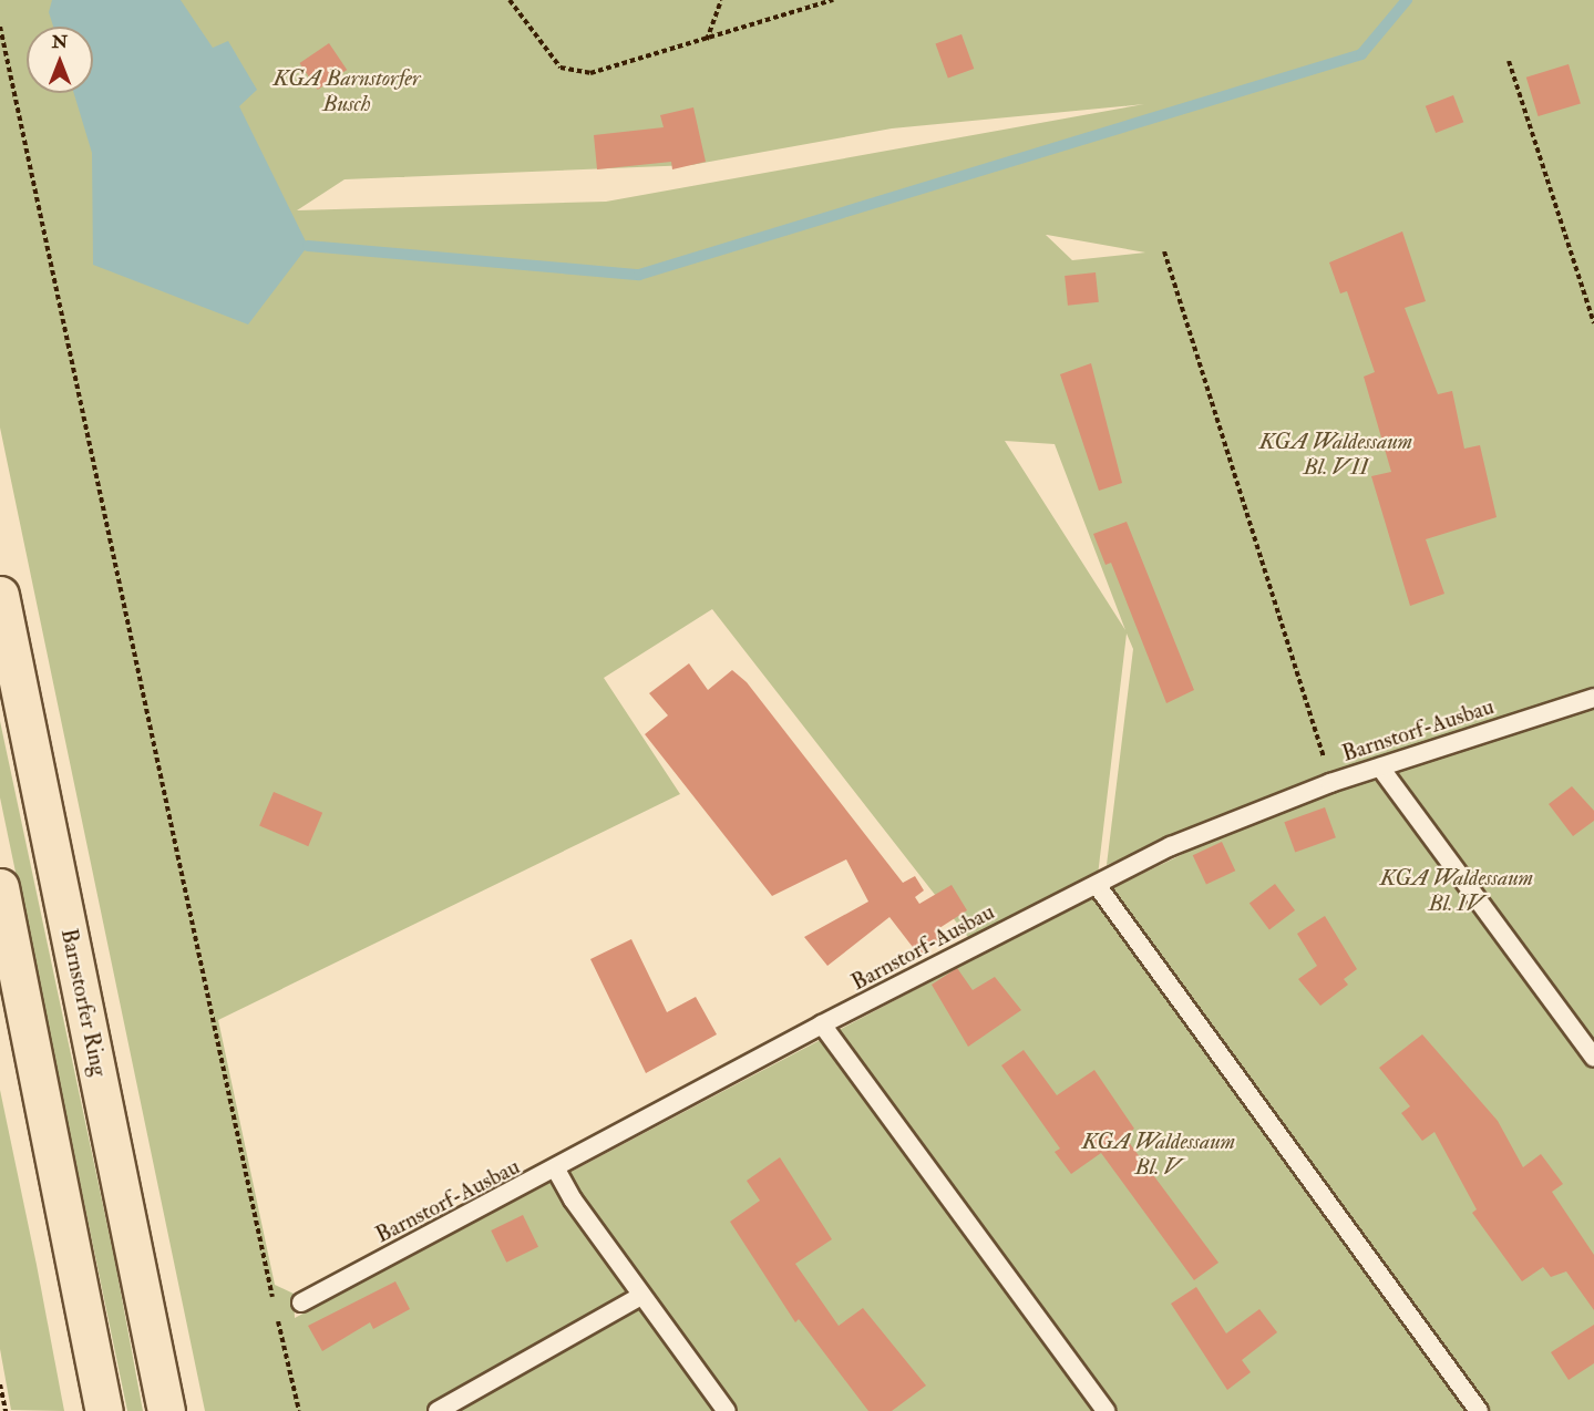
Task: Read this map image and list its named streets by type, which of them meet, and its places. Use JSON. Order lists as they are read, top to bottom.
{
  "streets": {
    "highway": ["Barnstorfer Ring"],
    "lane": ["Barnstorf-Ausbau"]
  },
  "parks": [
    "KGA Barnstorfer Busch",
    "KGA Waldessaum Bl. VII",
    "KGA Waldessaum Bl. IV",
    "KGA Waldessaum Bl. V"
  ],
  "north": "top"
}
